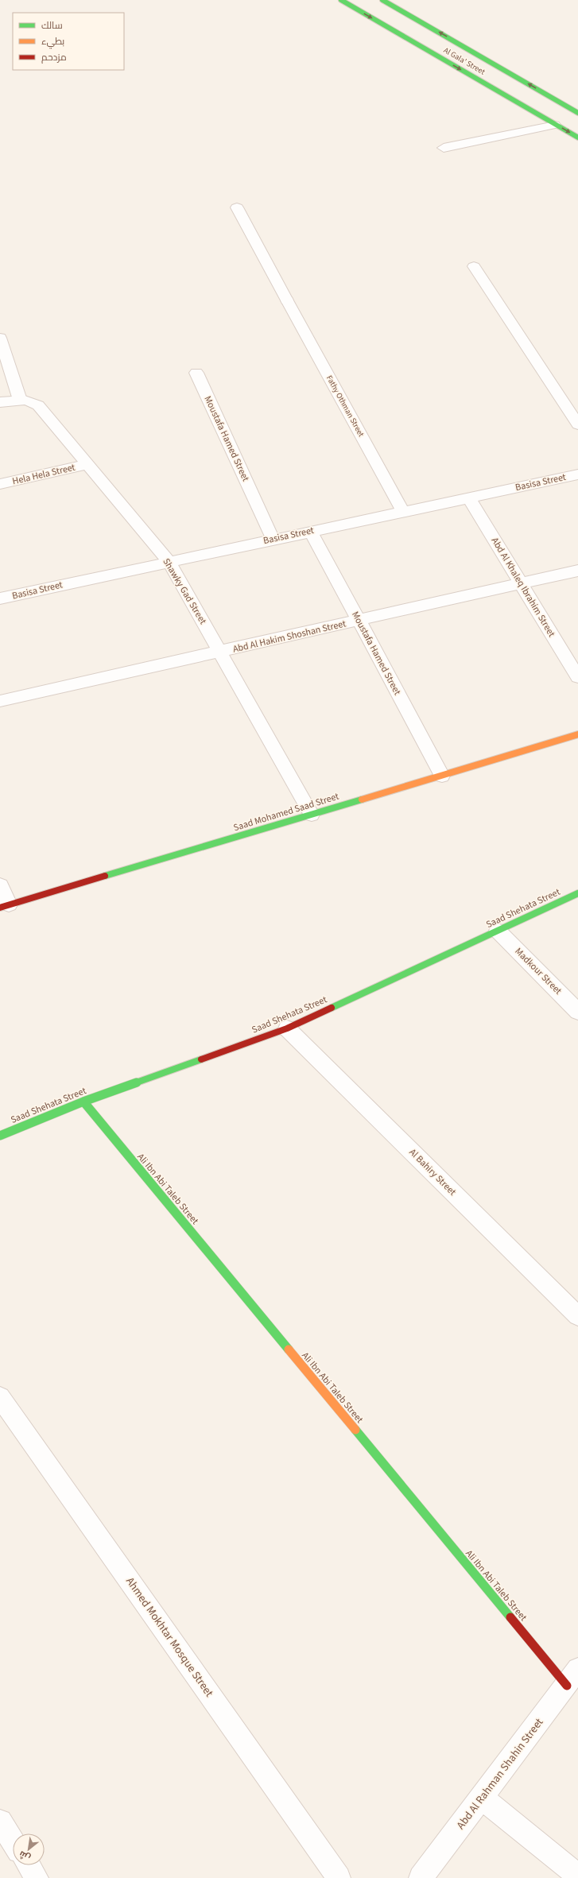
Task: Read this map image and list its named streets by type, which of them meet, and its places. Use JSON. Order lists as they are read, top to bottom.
{
  "streets": {
    "street": [
      "Al Gala' Street",
      "Fathy Othman Street",
      "Moustafa Hamed Street",
      "Hela Hela Street",
      "Basisa Street",
      "Abd Al Khaleq Ibrahim Street",
      "Shawky Gad Street",
      "Abd Al Hakim Shoshan Street",
      "Saad Mohamed Saad Street",
      "Saad Shehata Street",
      "Madkour Street",
      "Al Bahiry Street",
      "Ali Ibn Abi Taleb Street",
      "Ahmed Mokhtar Mosque Street",
      "Abd Al Rahman Shahin Street"
    ]
  },
  "crossings": [
    ["Fathy Othman Street", "Basisa Street"],
    ["Moustafa Hamed Street", "Basisa Street"],
    ["Moustafa Hamed Street", "Abd Al Hakim Shoshan Street"],
    ["Moustafa Hamed Street", "Saad Mohamed Saad Street"],
    ["Hela Hela Street", "Shawky Gad Street"],
    ["Basisa Street", "Abd Al Khaleq Ibrahim Street"],
    ["Basisa Street", "Shawky Gad Street"],
    ["Abd Al Khaleq Ibrahim Street", "Abd Al Hakim Shoshan Street"],
    ["Shawky Gad Street", "Abd Al Hakim Shoshan Street"],
    ["Shawky Gad Street", "Saad Mohamed Saad Street"],
    ["Saad Shehata Street", "Madkour Street"],
    ["Saad Shehata Street", "Al Bahiry Street"],
    ["Saad Shehata Street", "Ali Ibn Abi Taleb Street"],
    ["Ali Ibn Abi Taleb Street", "Abd Al Rahman Shahin Street"]
  ],
  "legend": ["سالك", "بطيء", "مزدحم"],
  "north": "bottom left"
}
